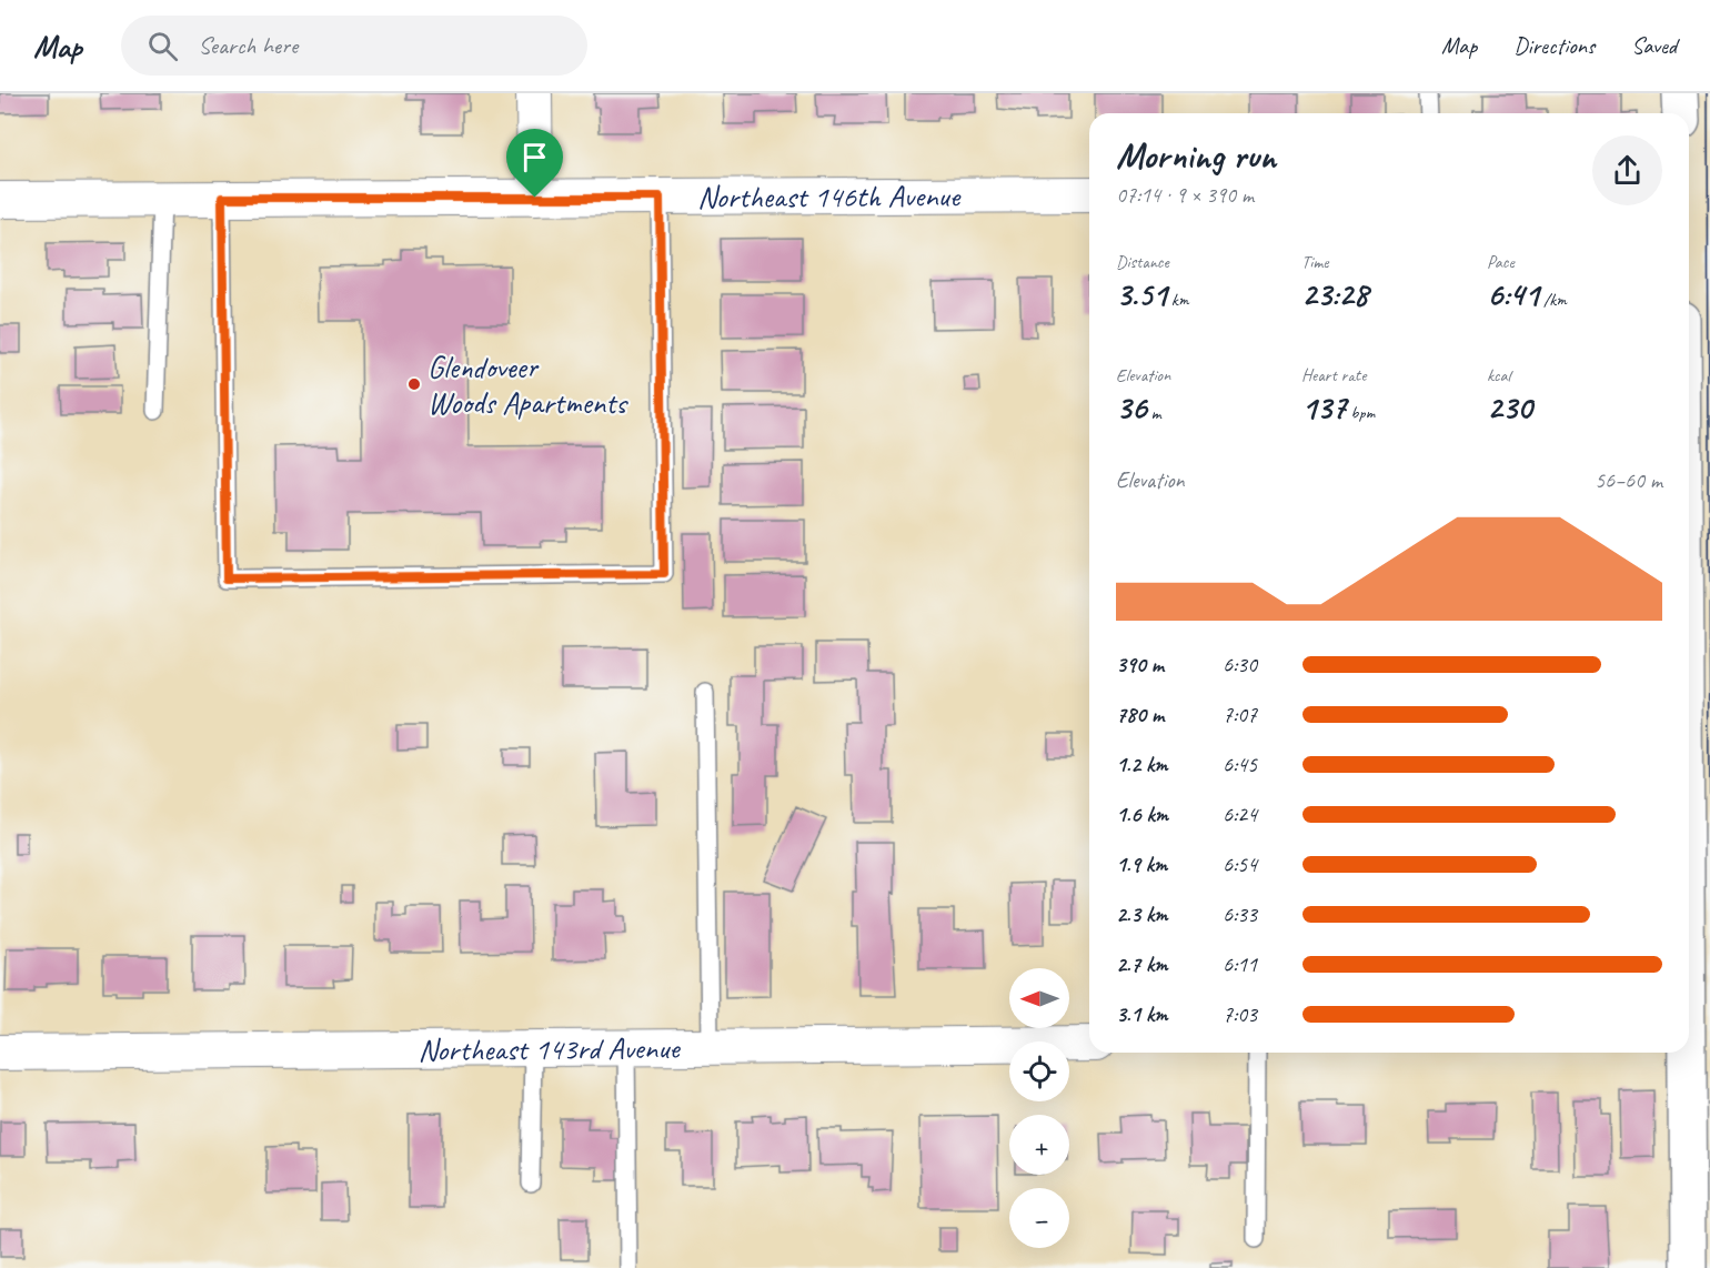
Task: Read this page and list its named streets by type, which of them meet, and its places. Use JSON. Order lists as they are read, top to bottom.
{
  "streets": {
    "street": ["Northeast 146th Avenue", "Northeast 143rd Avenue"]
  },
  "places": ["Glendoveer Woods Apartments"],
  "north": "left",
  "page": {
    "header": "Map",
    "search": "Search here",
    "nav": ["Map", "Directions", "Saved"],
    "heading": ["Morning run", "07:14 · 9 × 390 m"],
    "stats": [
      ["Distance", "3.51 km"],
      ["Time", "23:28"],
      ["Pace", "6:41 /km"],
      ["Elevation", "36 m"],
      ["Heart rate", "137 bpm"],
      ["kcal", "230"]
    ],
    "chart": ["Elevation", "56–60 m"],
    "list": [
      {
        "name": "390 m",
        "note": "6:30"
      },
      {
        "name": "780 m",
        "note": "7:07"
      },
      {
        "name": "1.2 km",
        "note": "6:45"
      },
      {
        "name": "1.6 km",
        "note": "6:24"
      },
      {
        "name": "1.9 km",
        "note": "6:54"
      },
      {
        "name": "2.3 km",
        "note": "6:33"
      },
      {
        "name": "2.7 km",
        "note": "6:11"
      },
      {
        "name": "3.1 km",
        "note": "7:03"
      }
    ],
    "map_buttons": ["+", "−"]
  }
}
